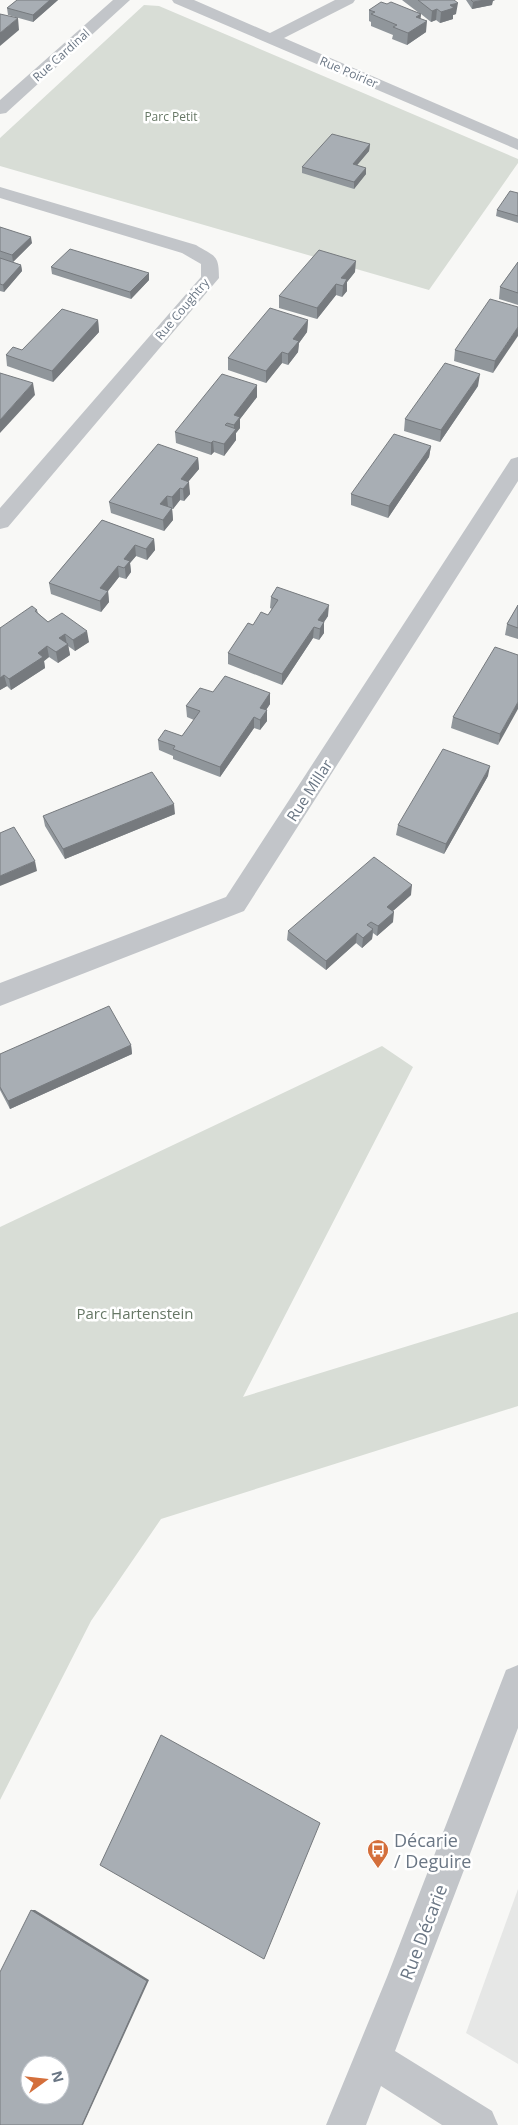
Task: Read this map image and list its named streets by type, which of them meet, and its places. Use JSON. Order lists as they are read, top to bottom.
{
  "streets": {
    "street": [
      "Rue Cardinal",
      "Rue Poirier",
      "Rue Coughtry",
      "Rue Millar",
      "Rue Décarie"
    ]
  },
  "parks": ["Parc Petit", "Parc Hartenstein"],
  "places": {
    "bus stop": ["Décarie / Deguire"]
  },
  "north": "right"
}
